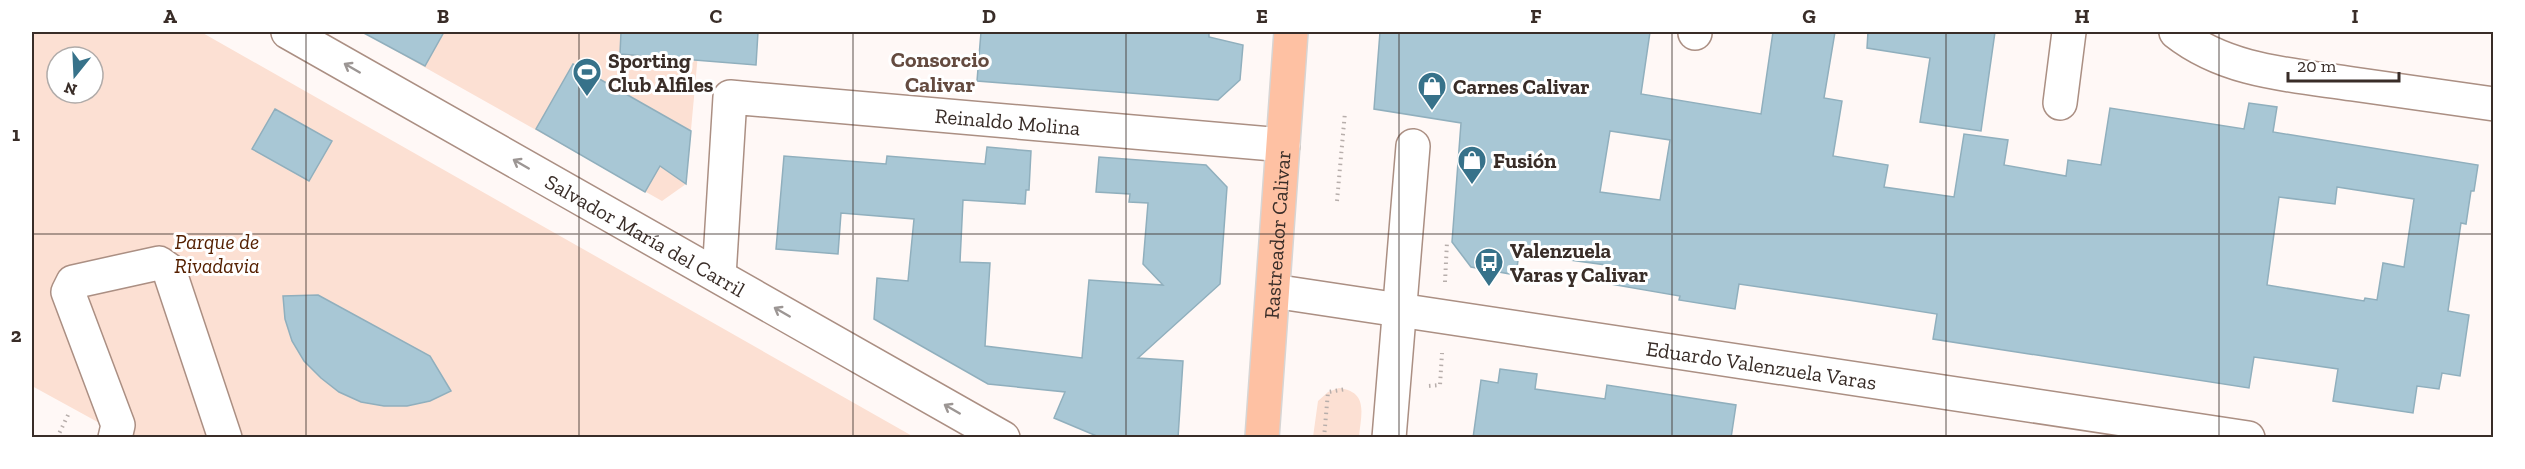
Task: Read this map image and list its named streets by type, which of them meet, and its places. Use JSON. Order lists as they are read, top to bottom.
{
  "streets": {
    "main road": ["Rastreador Calivar"],
    "street": ["Reinaldo Molina", "Salvador María del Carril", "Eduardo Valenzuela Varas"]
  },
  "crossings": [
    ["Reinaldo Molina", "Salvador María del Carril"],
    ["Reinaldo Molina", "Rastreador Calivar"],
    ["Rastreador Calivar", "Eduardo Valenzuela Varas"]
  ],
  "one_way": ["Salvador María del Carril"],
  "districts": ["Consorcio Calivar"],
  "parks": ["Parque de Rivadavia"],
  "places": {
    "sports": ["Sporting Club Alfiles"],
    "shop": ["Carnes Calivar", "Fusión"],
    "bus stop": ["Valenzuela Varas y Calivar"]
  },
  "scale_bar": "20 m",
  "north": "bottom",
  "grid": {
    "columns": [
      "A",
      "B",
      "C",
      "D",
      "E",
      "F",
      "G",
      "H",
      "I"
    ],
    "rows": ["1", "2"]
  }
}
